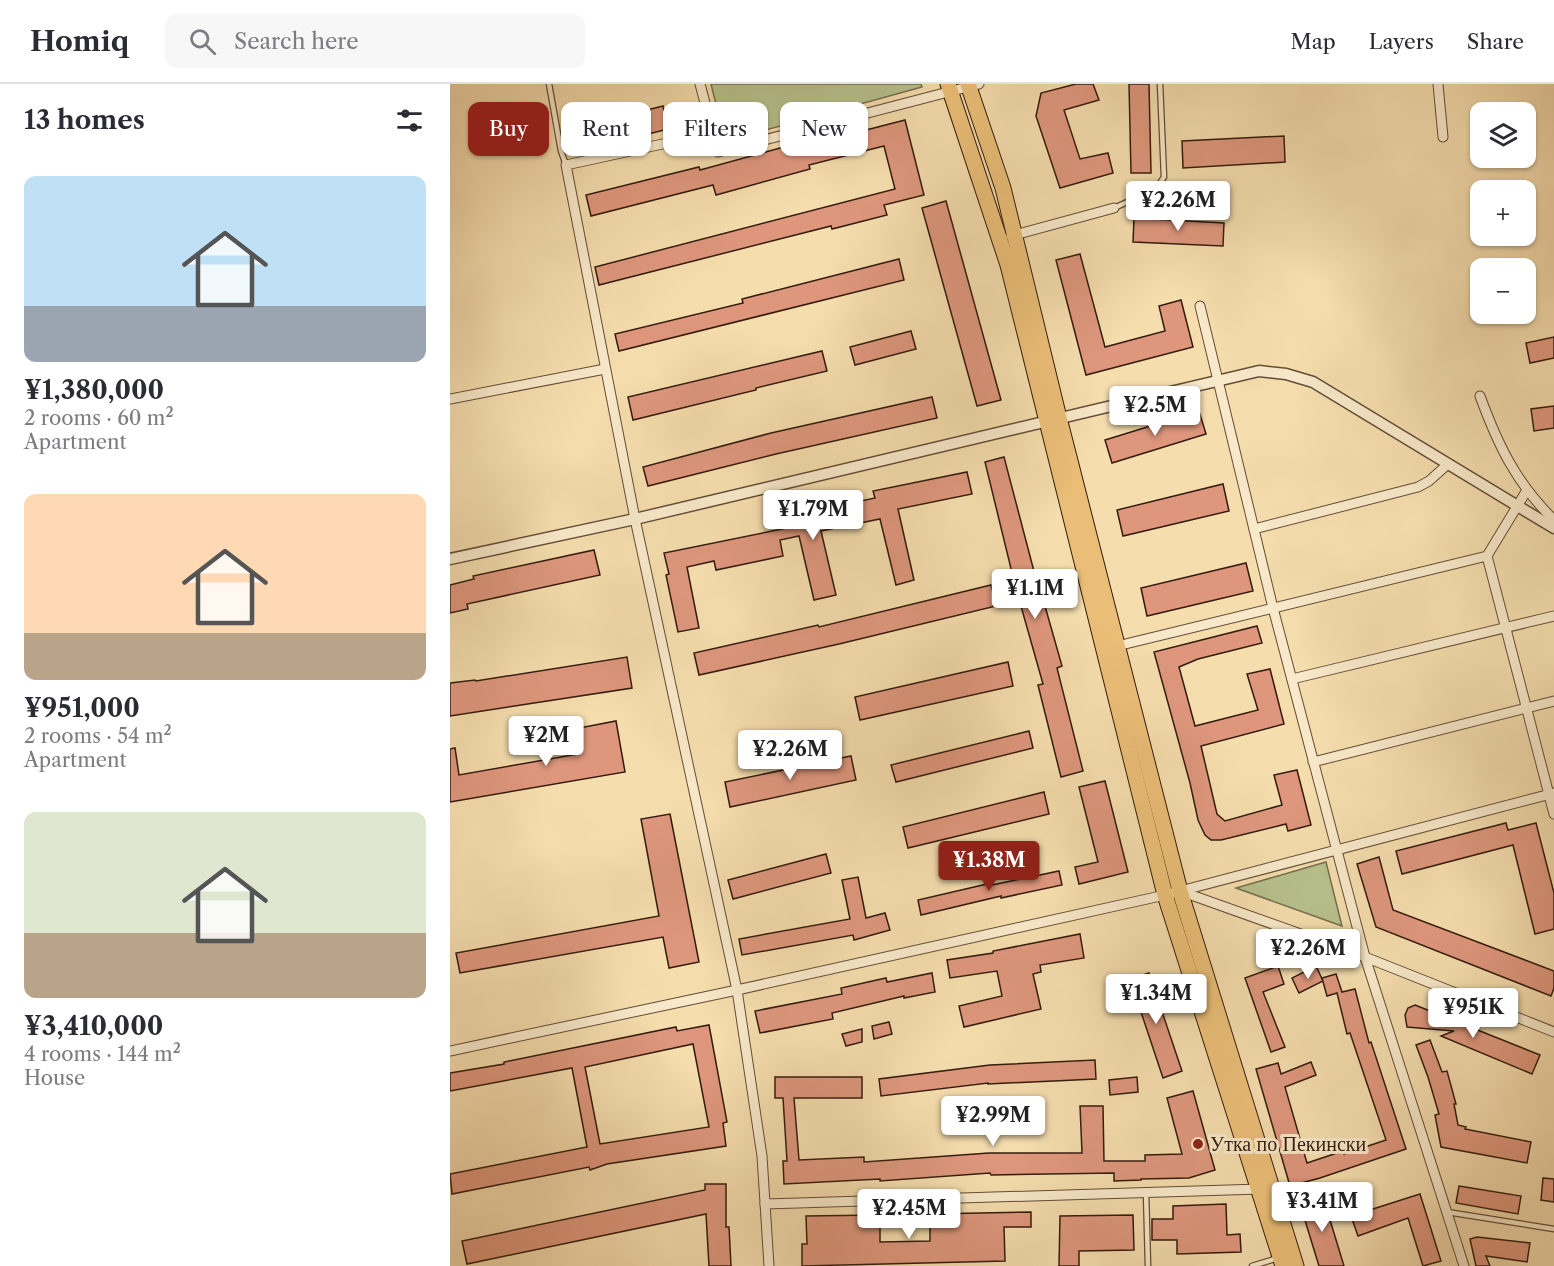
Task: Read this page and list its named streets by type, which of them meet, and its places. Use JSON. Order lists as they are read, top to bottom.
{
  "places": ["Утка по Пекински"],
  "page": {
    "header": "Homiq",
    "search": "Search here",
    "nav": ["Map", "Layers", "Share"],
    "heading": "13 homes",
    "map_buttons": ["+", "−"],
    "chip": [
      "Buy",
      "Rent",
      "Filters",
      "New"
    ],
    "list": [
      {
        "name": "¥1,380,000",
        "note": "2 rooms · 60 m² · Apartment"
      },
      {
        "name": "¥951,000",
        "note": "2 rooms · 54 m² · Apartment"
      },
      {
        "name": "¥3,410,000",
        "note": "4 rooms · 144 m² · House"
      }
    ],
    "price": [
      "¥2.26M",
      "¥2.5M",
      "¥1.79M",
      "¥1.1M",
      "¥2M",
      "¥2.26M",
      "¥1.38M",
      "¥2.26M",
      "¥1.34M",
      "¥951K",
      "¥2.99M",
      "¥3.41M",
      "¥2.45M"
    ]
  }
}
